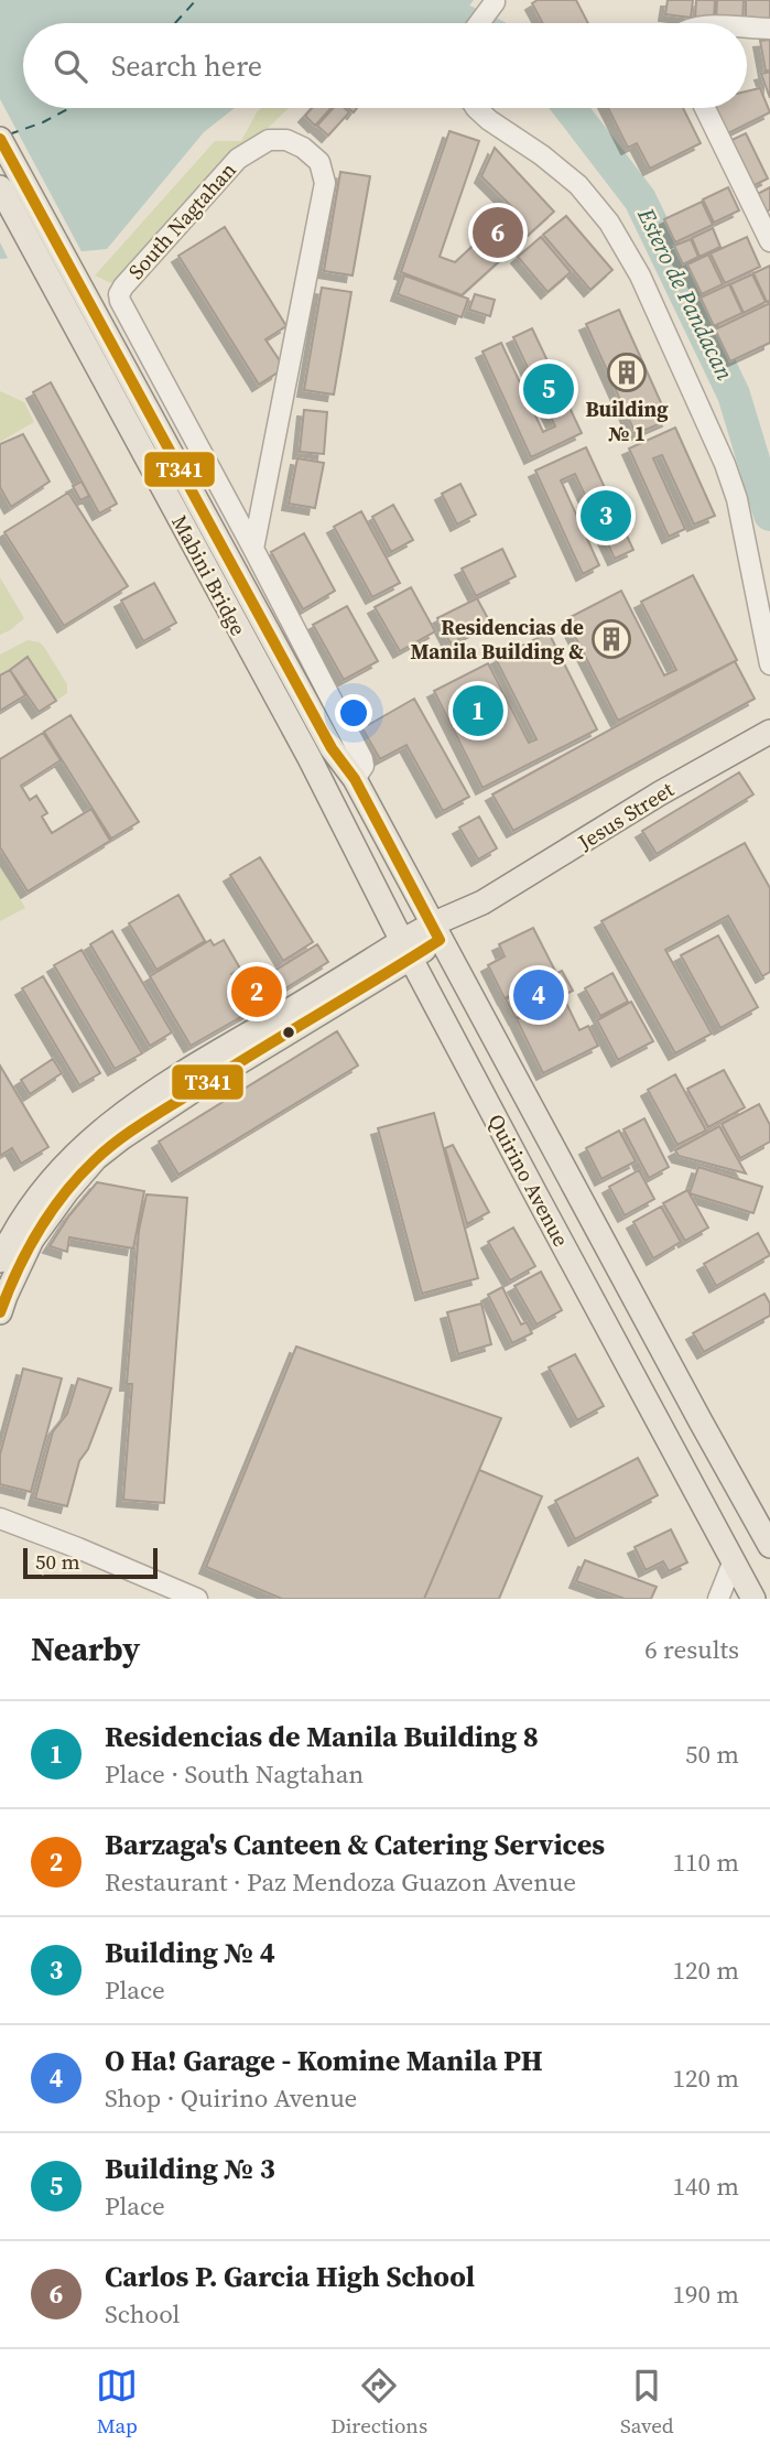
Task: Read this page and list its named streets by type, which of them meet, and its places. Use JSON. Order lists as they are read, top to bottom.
{
  "streets": {
    "main road": ["Mabini Bridge", "Jesus Street", "Quirino Avenue"],
    "street": ["South Nagtahan"]
  },
  "crossings": [
    ["South Nagtahan", "Quirino Avenue"],
    ["Mabini Bridge", "Quirino Avenue"],
    ["Jesus Street", "Quirino Avenue"]
  ],
  "water": ["Estero de Pandacan"],
  "places": {
    "building": ["Building № 1", "Residencias de Manila Building &"]
  },
  "lines": ["transit line T341"],
  "scale_bar": "50 m",
  "page": {
    "search": "Search here",
    "pins": [
      "6",
      "5",
      "3",
      "1",
      "2",
      "4"
    ],
    "scale": "50 m",
    "heading": ["Nearby", "6 results"],
    "list": [
      {
        "mark": "1",
        "name": "Residencias de Manila Building 8",
        "note": "Place · South Nagtahan",
        "value": "50 m"
      },
      {
        "mark": "2",
        "name": "Barzaga's Canteen & Catering Services",
        "note": "Restaurant · Paz Mendoza Guazon Avenue",
        "value": "110 m"
      },
      {
        "mark": "3",
        "name": "Building № 4",
        "note": "Place",
        "value": "120 m"
      },
      {
        "mark": "4",
        "name": "O Ha! Garage - Komine Manila PH",
        "note": "Shop · Quirino Avenue",
        "value": "120 m"
      },
      {
        "mark": "5",
        "name": "Building № 3",
        "note": "Place",
        "value": "140 m"
      },
      {
        "mark": "6",
        "name": "Carlos P. Garcia High School",
        "note": "School",
        "value": "190 m"
      }
    ],
    "nav": ["Map", "Directions", "Saved"]
  }
}
